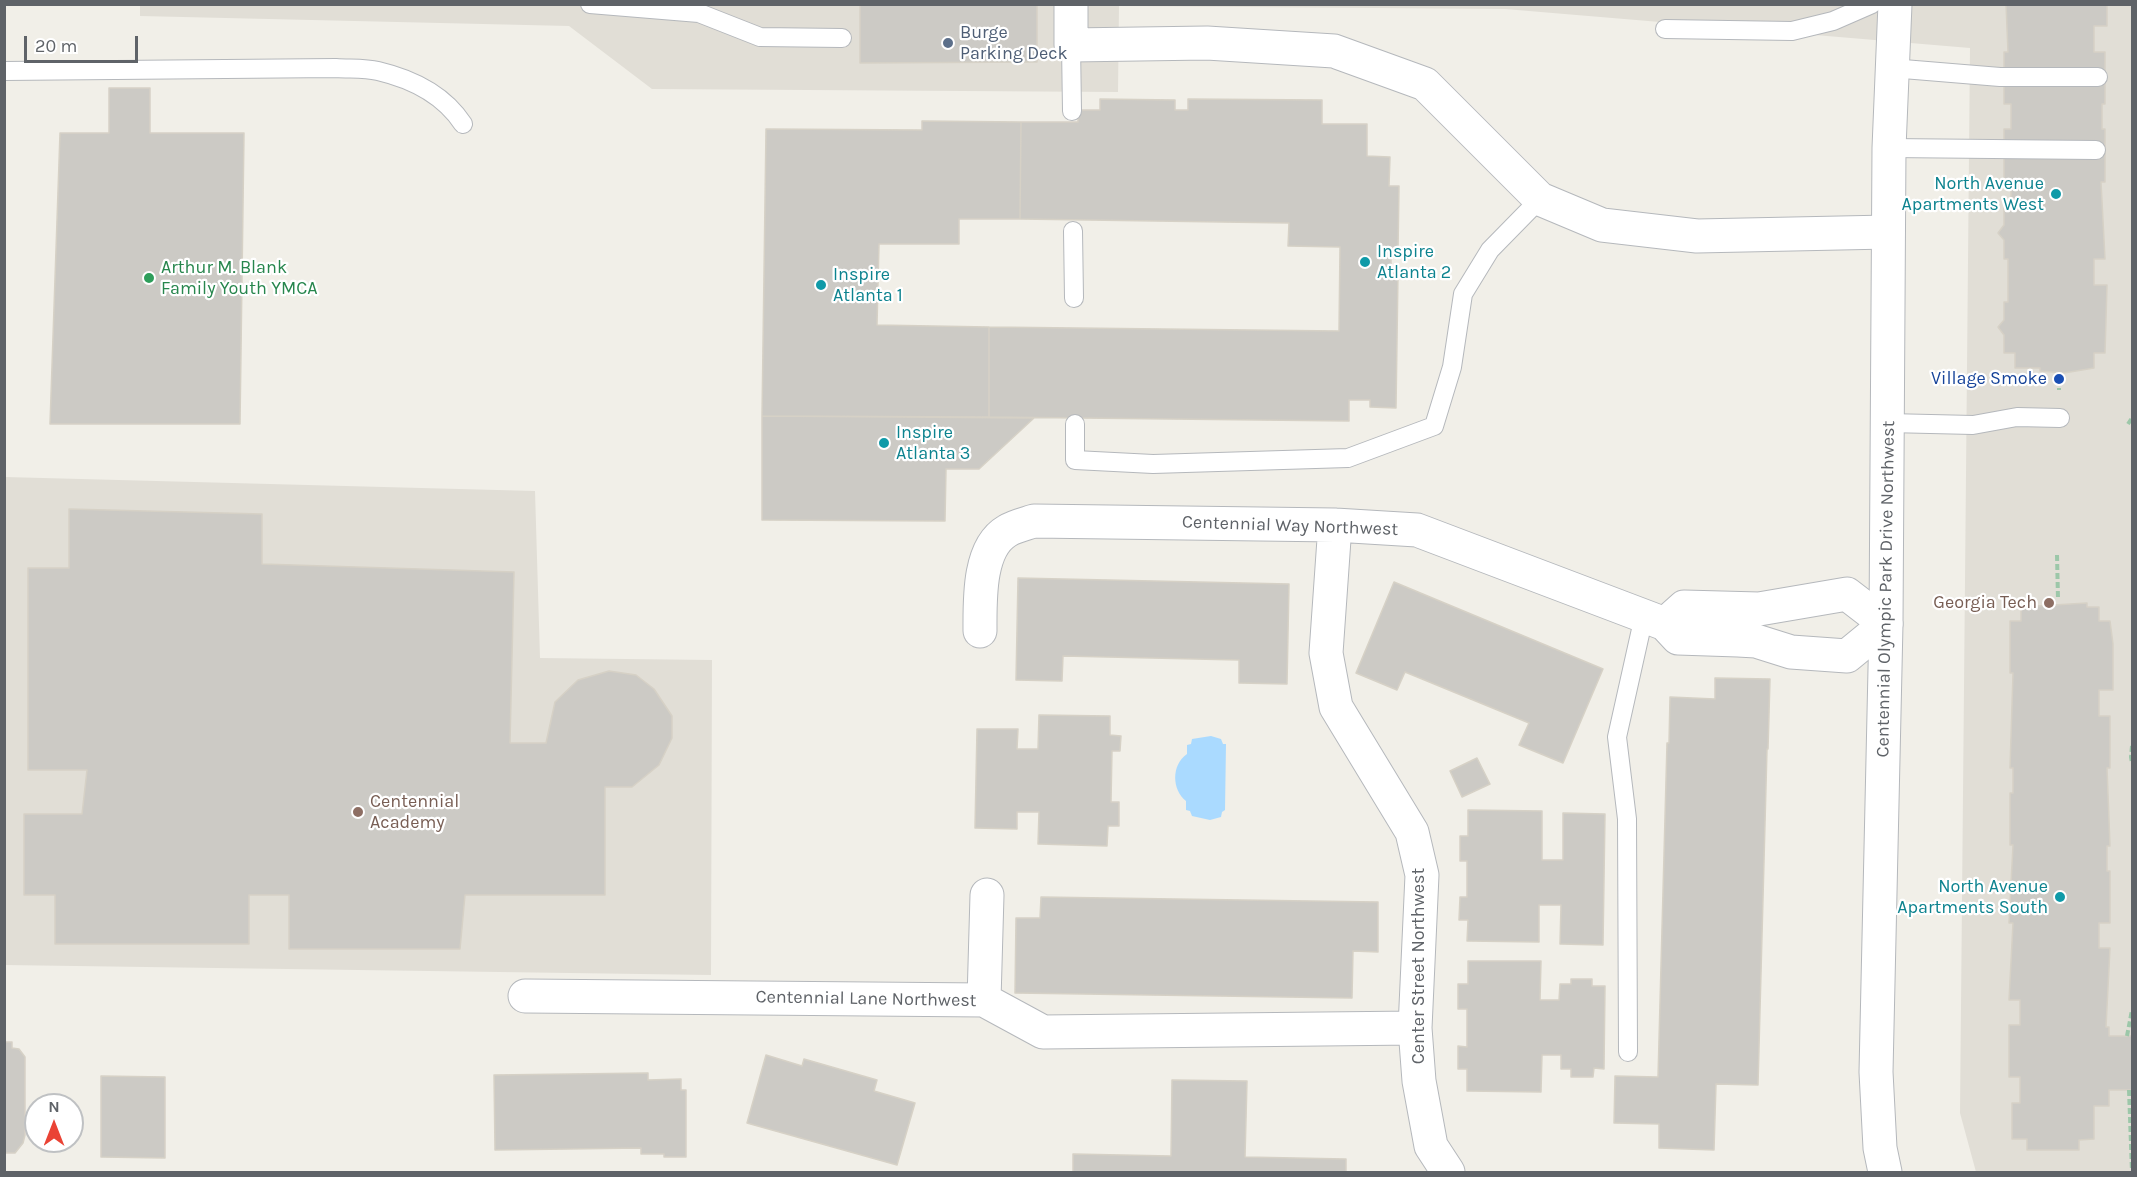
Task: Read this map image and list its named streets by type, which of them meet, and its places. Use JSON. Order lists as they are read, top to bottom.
{
  "streets": {
    "street": [
      "Centennial Way Northwest",
      "Centennial Olympic Park Drive Northwest",
      "Center Street Northwest",
      "Centennial Lane Northwest"
    ]
  },
  "crossings": [
    ["Centennial Way Northwest", "Centennial Olympic Park Drive Northwest"],
    ["Centennial Way Northwest", "Center Street Northwest"],
    ["Center Street Northwest", "Centennial Lane Northwest"]
  ],
  "places": [
    "Burge Parking Deck",
    "North Avenue Apartments West",
    "Inspire Atlanta 2",
    "Arthur M. Blank Family Youth YMCA",
    "Inspire Atlanta 1",
    "Village Smoke",
    "Inspire Atlanta 3",
    "Georgia Tech",
    "Centennial Academy",
    "North Avenue Apartments South"
  ],
  "scale_bar": "20 m",
  "north": "top"
}
